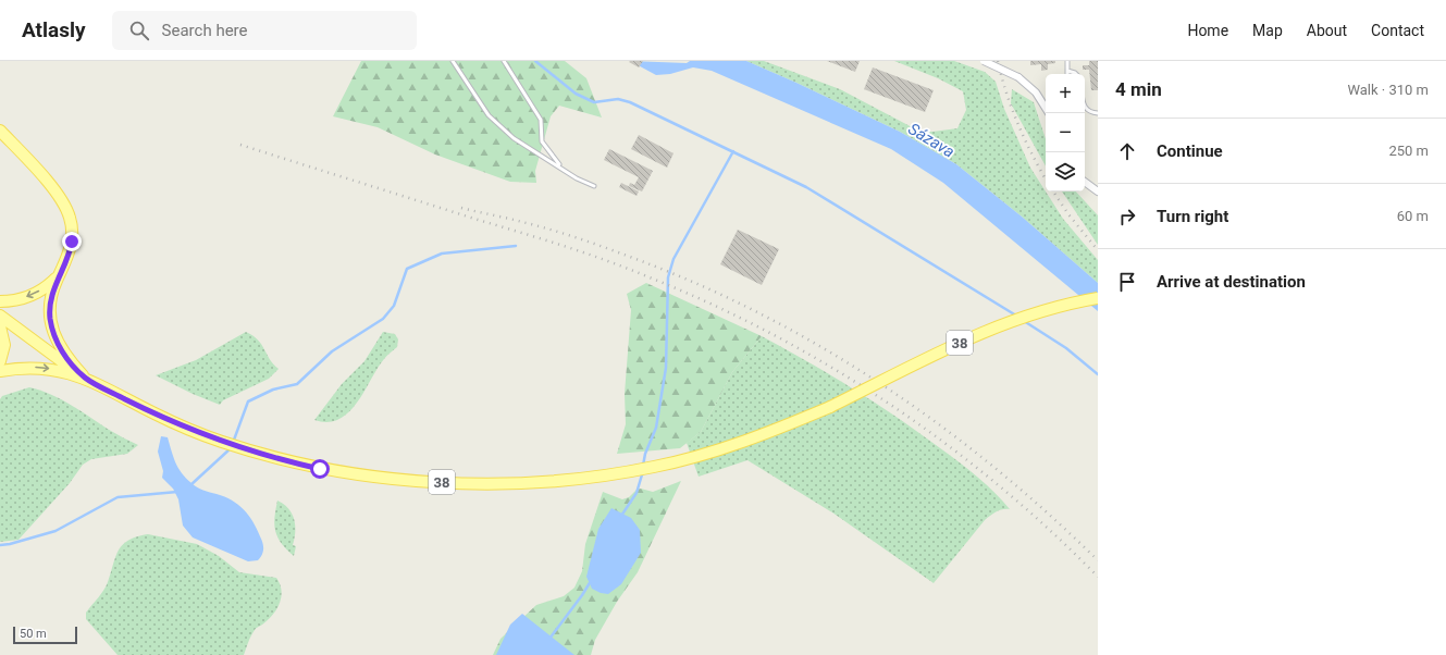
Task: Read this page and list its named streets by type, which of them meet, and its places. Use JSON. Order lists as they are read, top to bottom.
{
  "streets": {
    "main road": ["38"]
  },
  "water": ["Sázava"],
  "scale_bar": "50 m",
  "page": {
    "header": "Atlasly",
    "search": "Search here",
    "nav": [
      "Home",
      "Map",
      "About",
      "Contact"
    ],
    "heading": ["4 min", "Walk · 310 m"],
    "map_buttons": ["+", "−"],
    "list": [
      ["Continue", "250 m"],
      ["Turn right", "60 m"],
      "Arrive at destination"
    ],
    "scale": "50 m"
  }
}
